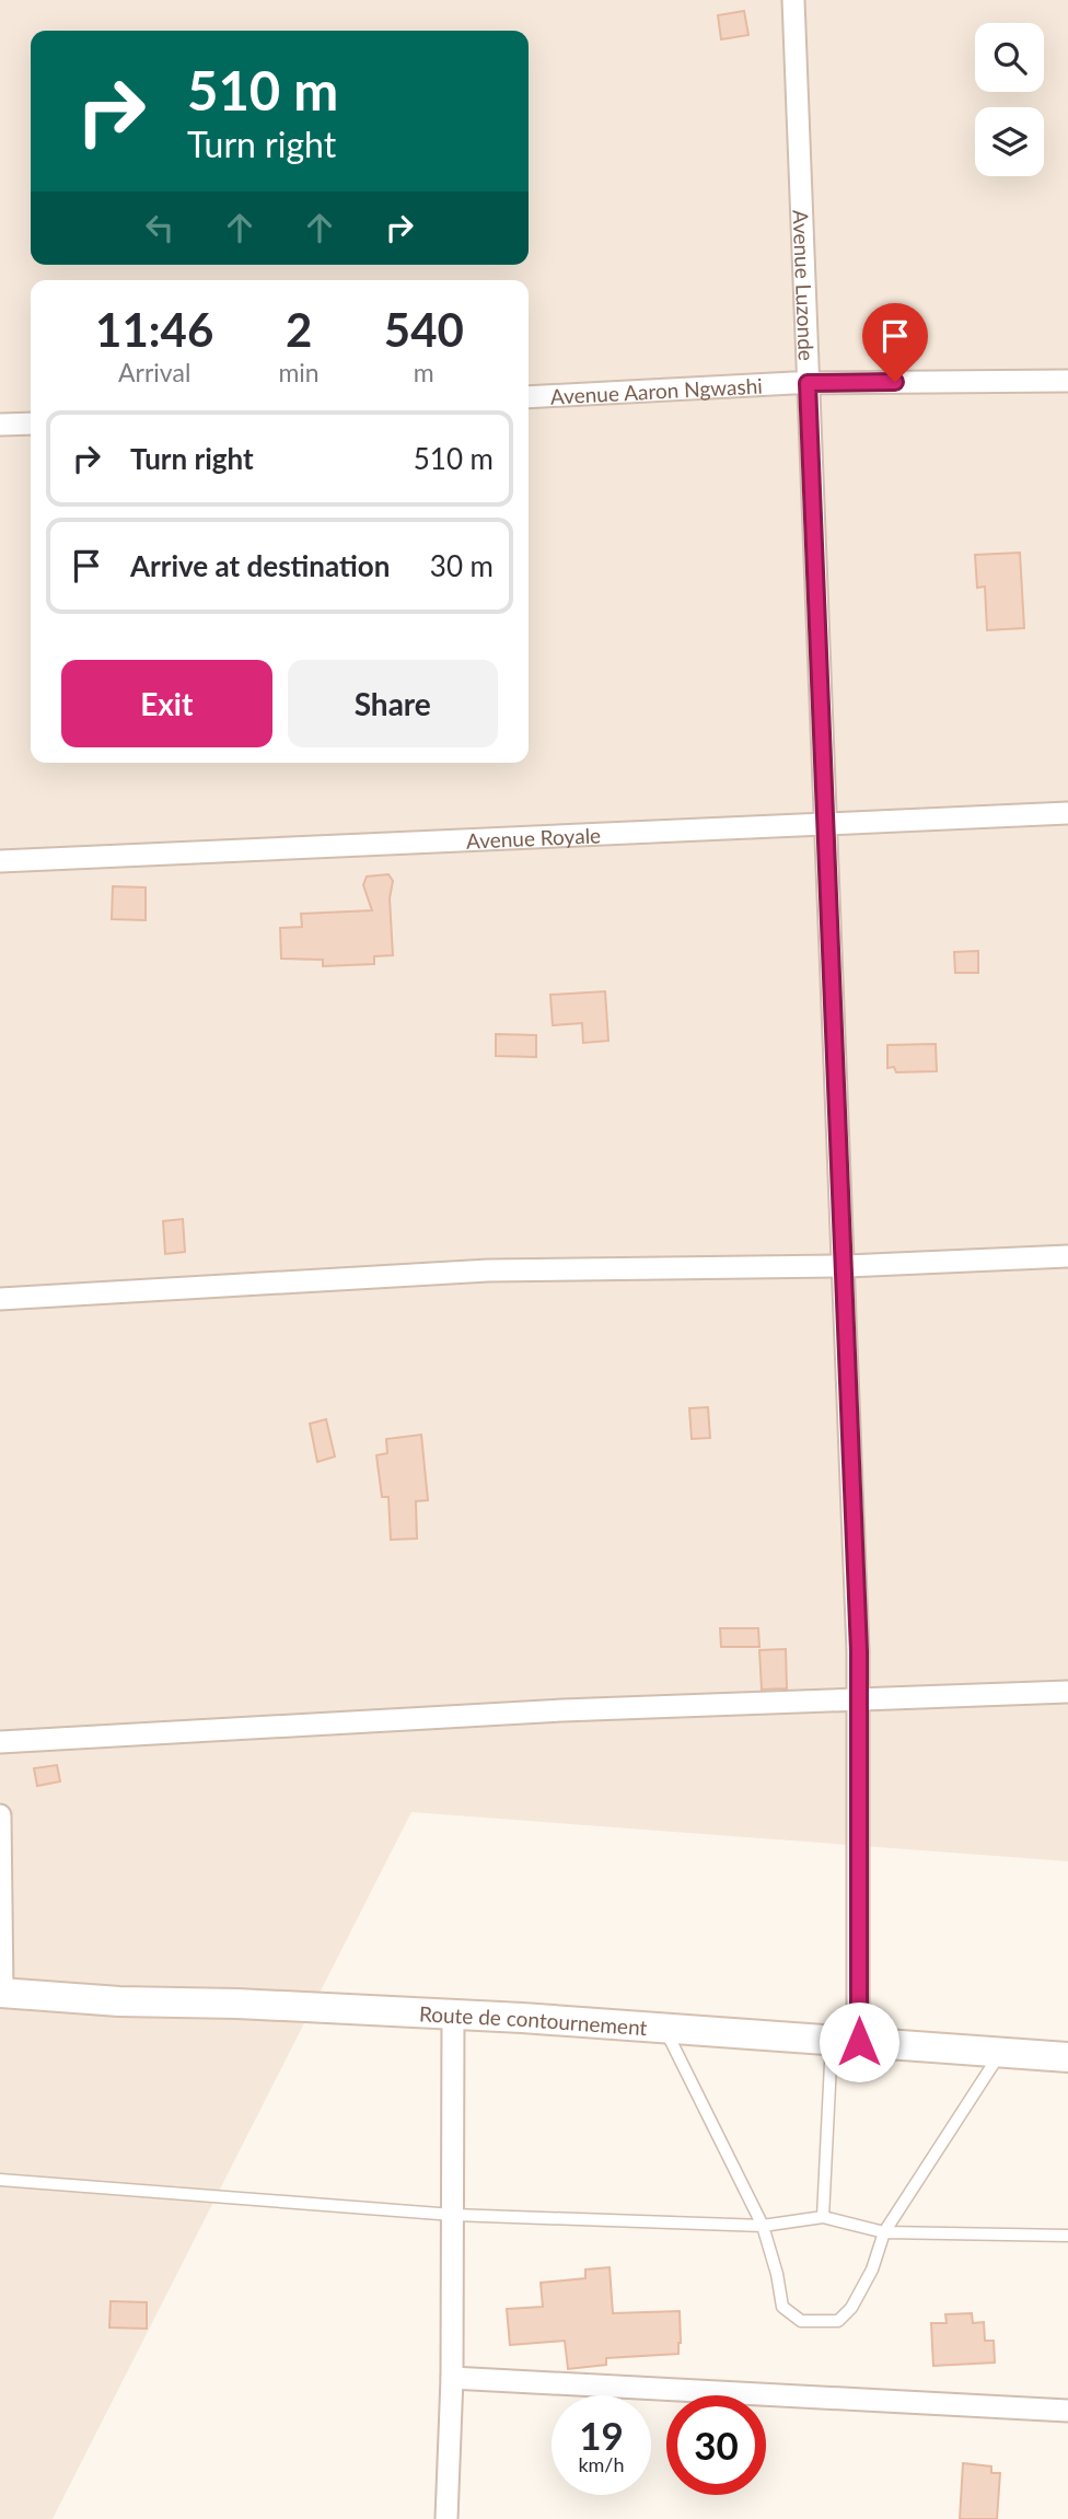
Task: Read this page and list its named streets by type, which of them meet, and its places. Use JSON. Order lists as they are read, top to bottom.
{
  "streets": {
    "street": [
      "Avenue Luzonde",
      "Avenue Aaron Ngwashi",
      "Avenue Royale",
      "Route de contournement"
    ]
  },
  "crossings": [
    ["Avenue Luzonde", "Avenue Aaron Ngwashi"],
    ["Avenue Luzonde", "Avenue Royale"],
    ["Avenue Luzonde", "Route de contournement"]
  ],
  "page": {
    "turn": ["510 m", "Turn right"],
    "eta": [
      "11:46",
      "Arrival",
      "2",
      "min",
      "540",
      "m"
    ],
    "list": [
      {
        "name": "Turn right",
        "value": "510 m"
      },
      {
        "name": "Arrive at destination",
        "value": "30 m"
      }
    ],
    "buttons": ["Exit", "Share"],
    "speed": "19 km/h",
    "limit": "30"
  }
}
